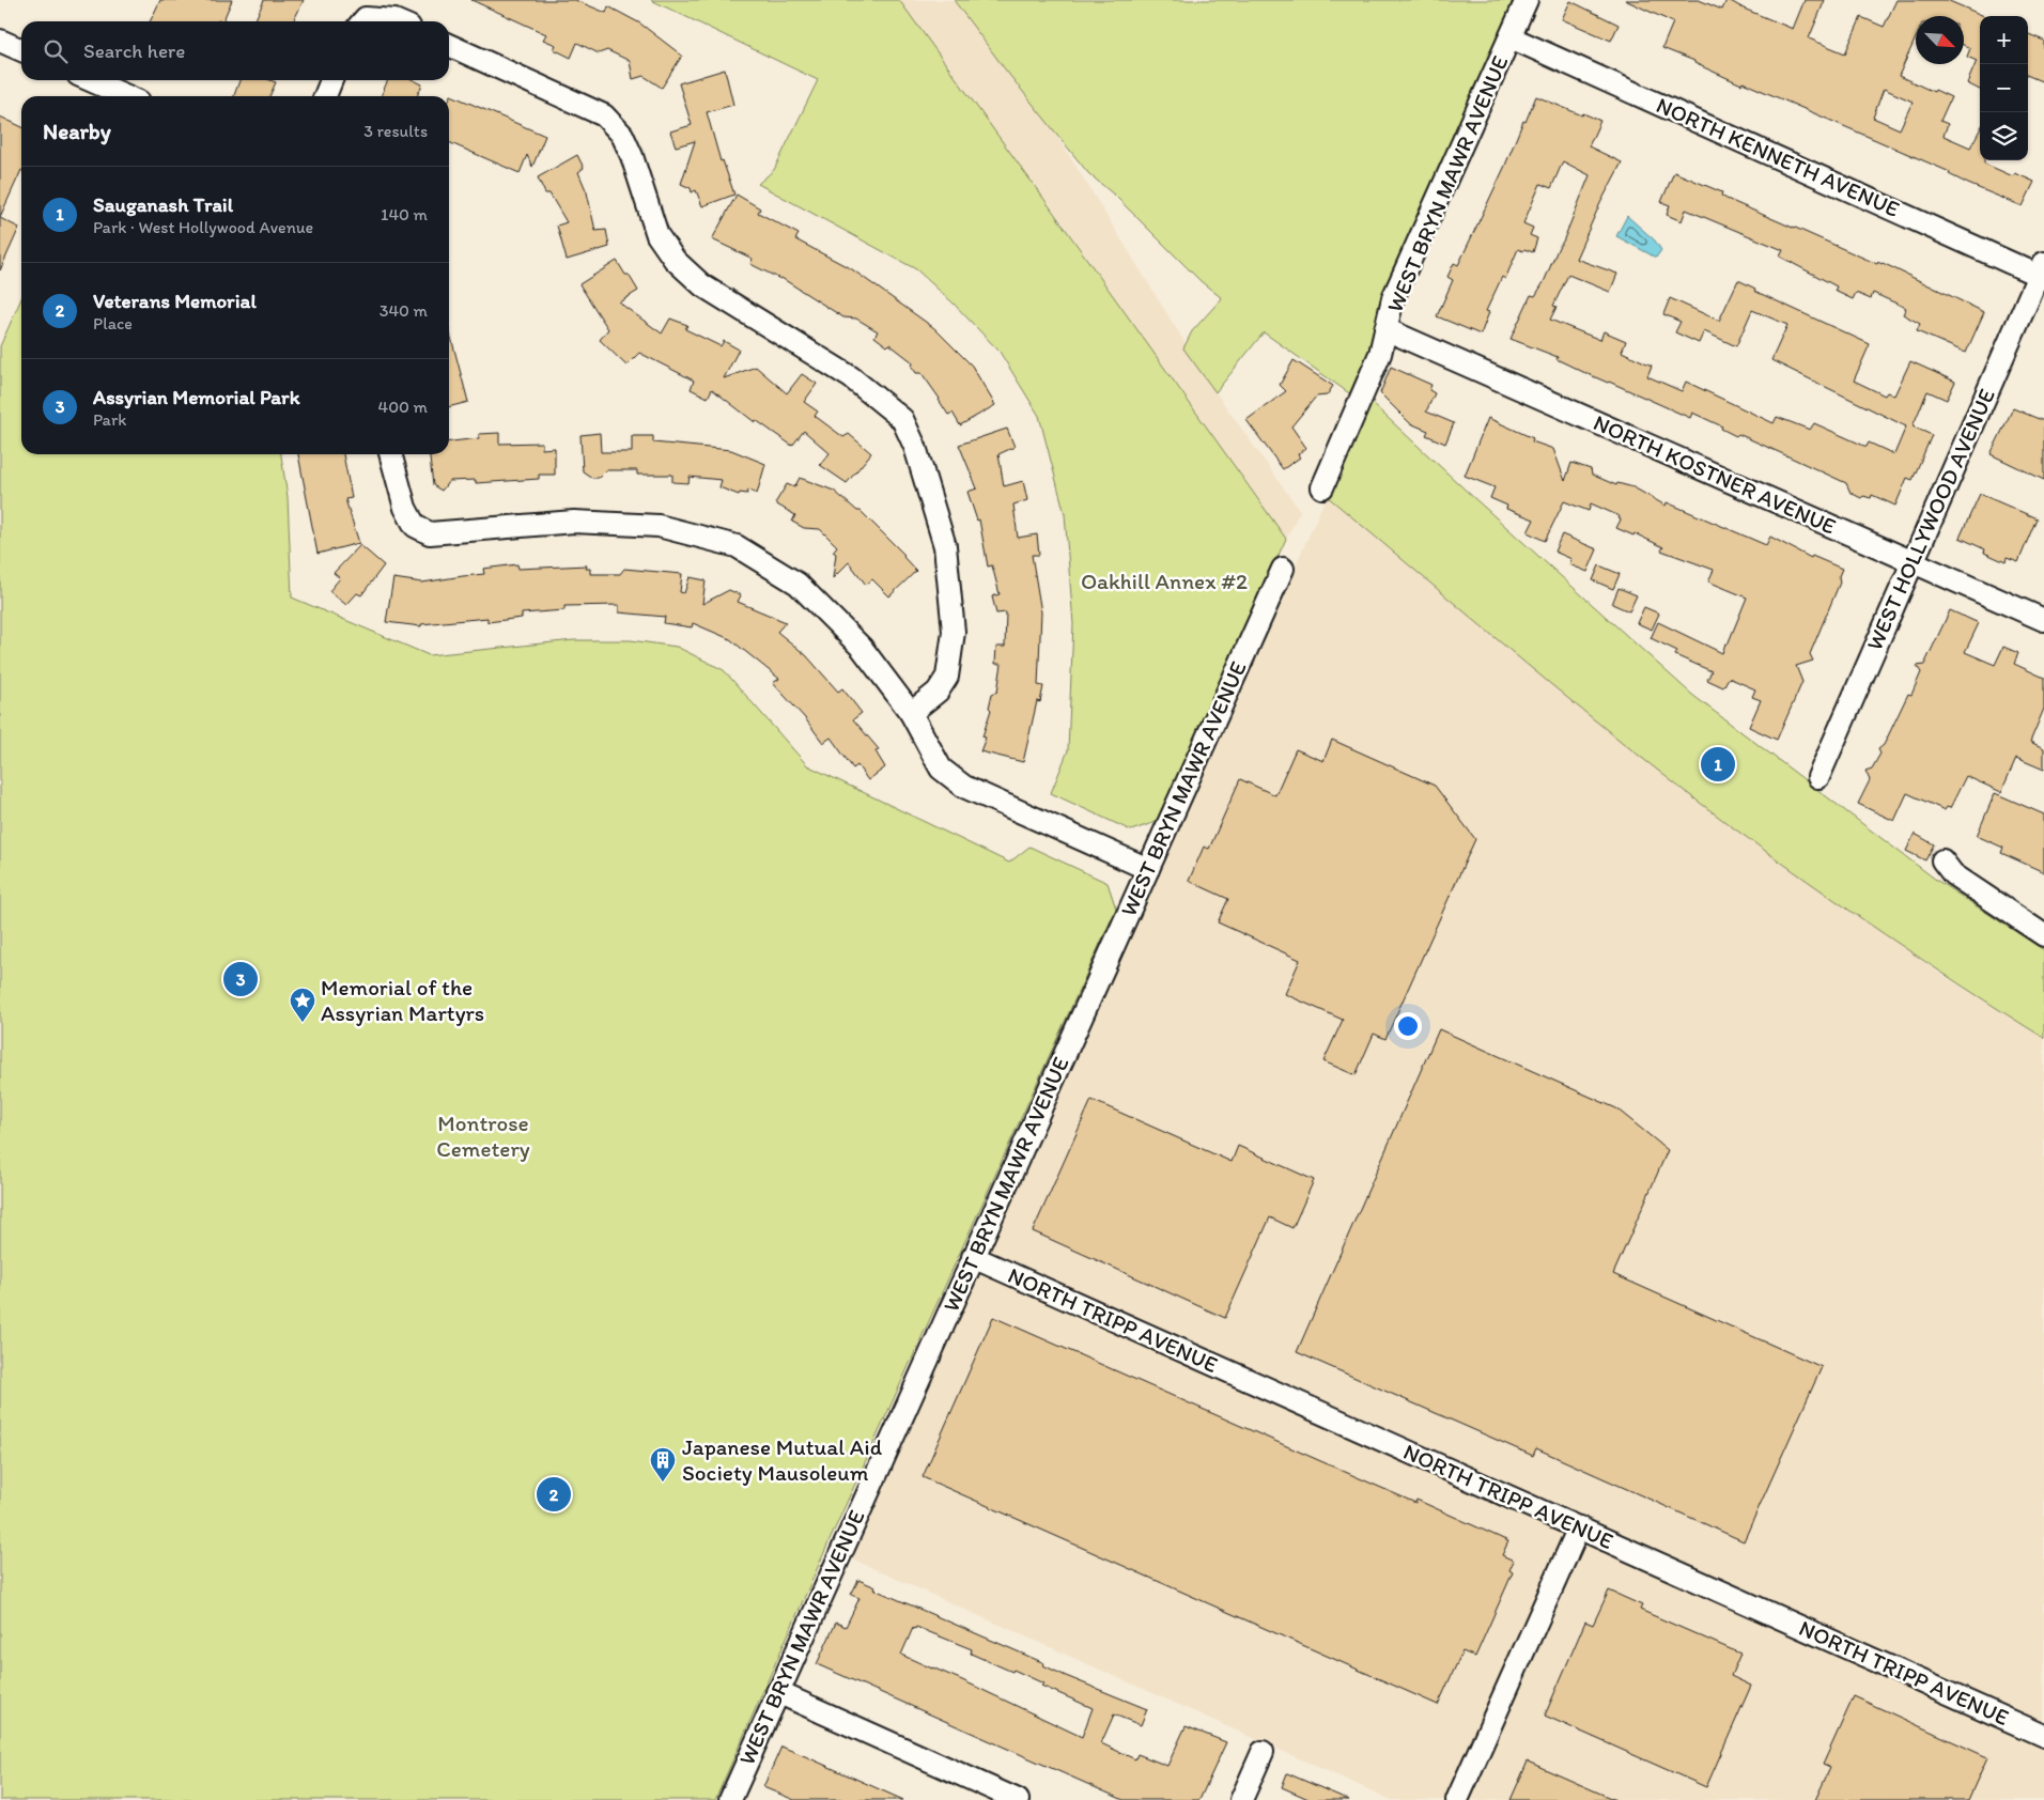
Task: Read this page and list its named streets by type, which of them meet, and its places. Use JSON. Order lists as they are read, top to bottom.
{
  "streets": {
    "street": [
      "NORTH KENNETH AVENUE",
      "WEST BRYN MAWR AVENUE",
      "NORTH KOSTNER AVENUE",
      "WEST HOLLYWOOD AVENUE",
      "NORTH TRIPP AVENUE"
    ]
  },
  "crossings": [
    ["NORTH KENNETH AVENUE", "WEST BRYN MAWR AVENUE"],
    ["NORTH KENNETH AVENUE", "WEST HOLLYWOOD AVENUE"],
    ["WEST BRYN MAWR AVENUE", "NORTH KOSTNER AVENUE"],
    ["WEST BRYN MAWR AVENUE", "NORTH TRIPP AVENUE"],
    ["NORTH KOSTNER AVENUE", "WEST HOLLYWOOD AVENUE"]
  ],
  "parks": ["Oakhill Annex #2", "Montrose Cemetery"],
  "places": {
    "place": ["Memorial of the Assyrian Martyrs"],
    "building": ["Japanese Mutual Aid Society Mausoleum"]
  },
  "north": "bottom right",
  "page": {
    "map_buttons": ["+", "−"],
    "search": "Search here",
    "heading": ["Nearby", "3 results"],
    "list": [
      {
        "mark": "1",
        "name": "Sauganash Trail",
        "note": "Park · West Hollywood Avenue",
        "value": "140 m"
      },
      {
        "mark": "2",
        "name": "Veterans Memorial",
        "note": "Place",
        "value": "340 m"
      },
      {
        "mark": "3",
        "name": "Assyrian Memorial Park",
        "note": "Park",
        "value": "400 m"
      }
    ],
    "pins": ["1", "3", "2"]
  }
}
